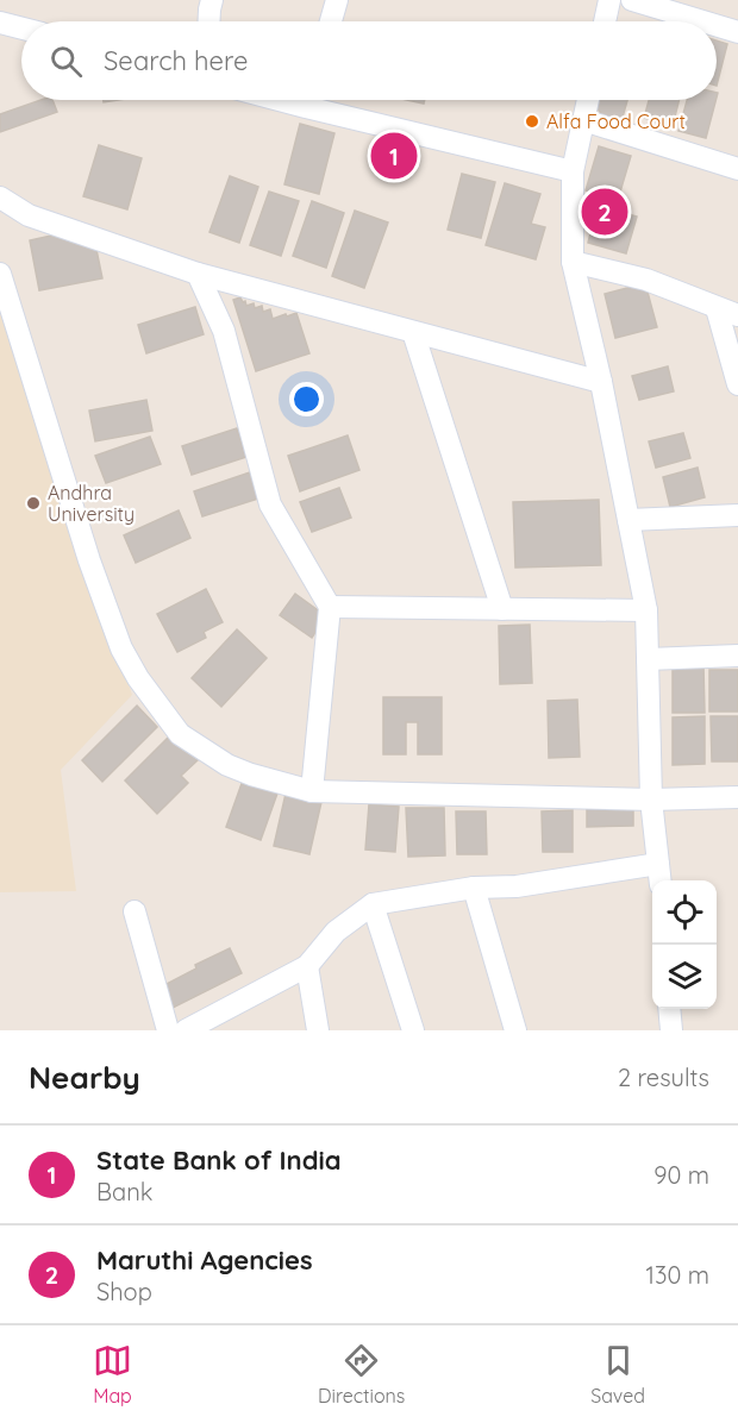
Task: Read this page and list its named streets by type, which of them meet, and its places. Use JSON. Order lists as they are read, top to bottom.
{
  "places": ["Alfa Food Court", "Andhra University"],
  "page": {
    "search": "Search here",
    "pins": ["1", "2"],
    "heading": ["Nearby", "2 results"],
    "list": [
      {
        "mark": "1",
        "name": "State Bank of India",
        "note": "Bank",
        "value": "90 m"
      },
      {
        "mark": "2",
        "name": "Maruthi Agencies",
        "note": "Shop",
        "value": "130 m"
      }
    ],
    "nav": ["Map", "Directions", "Saved"]
  }
}
